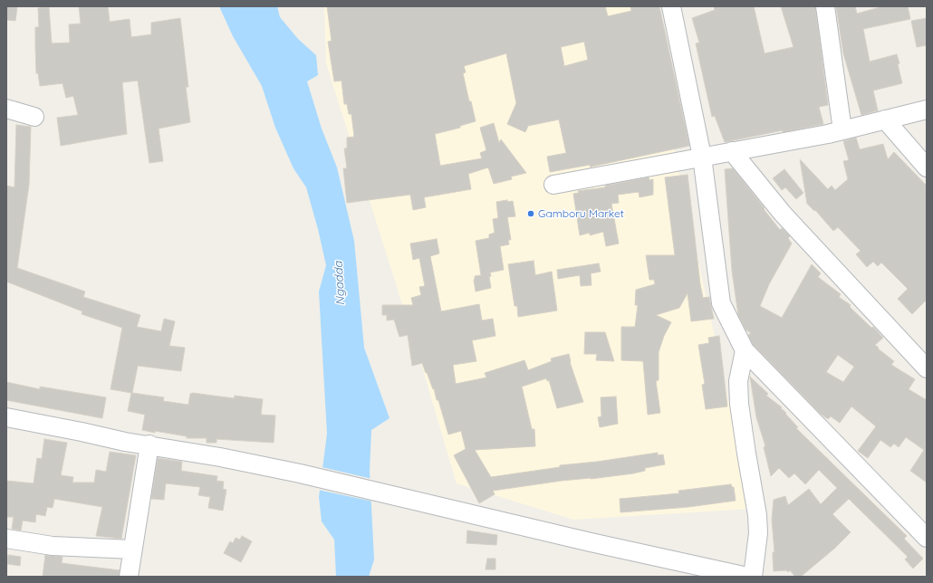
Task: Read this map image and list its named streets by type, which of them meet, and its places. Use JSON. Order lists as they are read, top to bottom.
{
  "water": ["Ngadda"],
  "places": ["Gamboru Market"]
}
